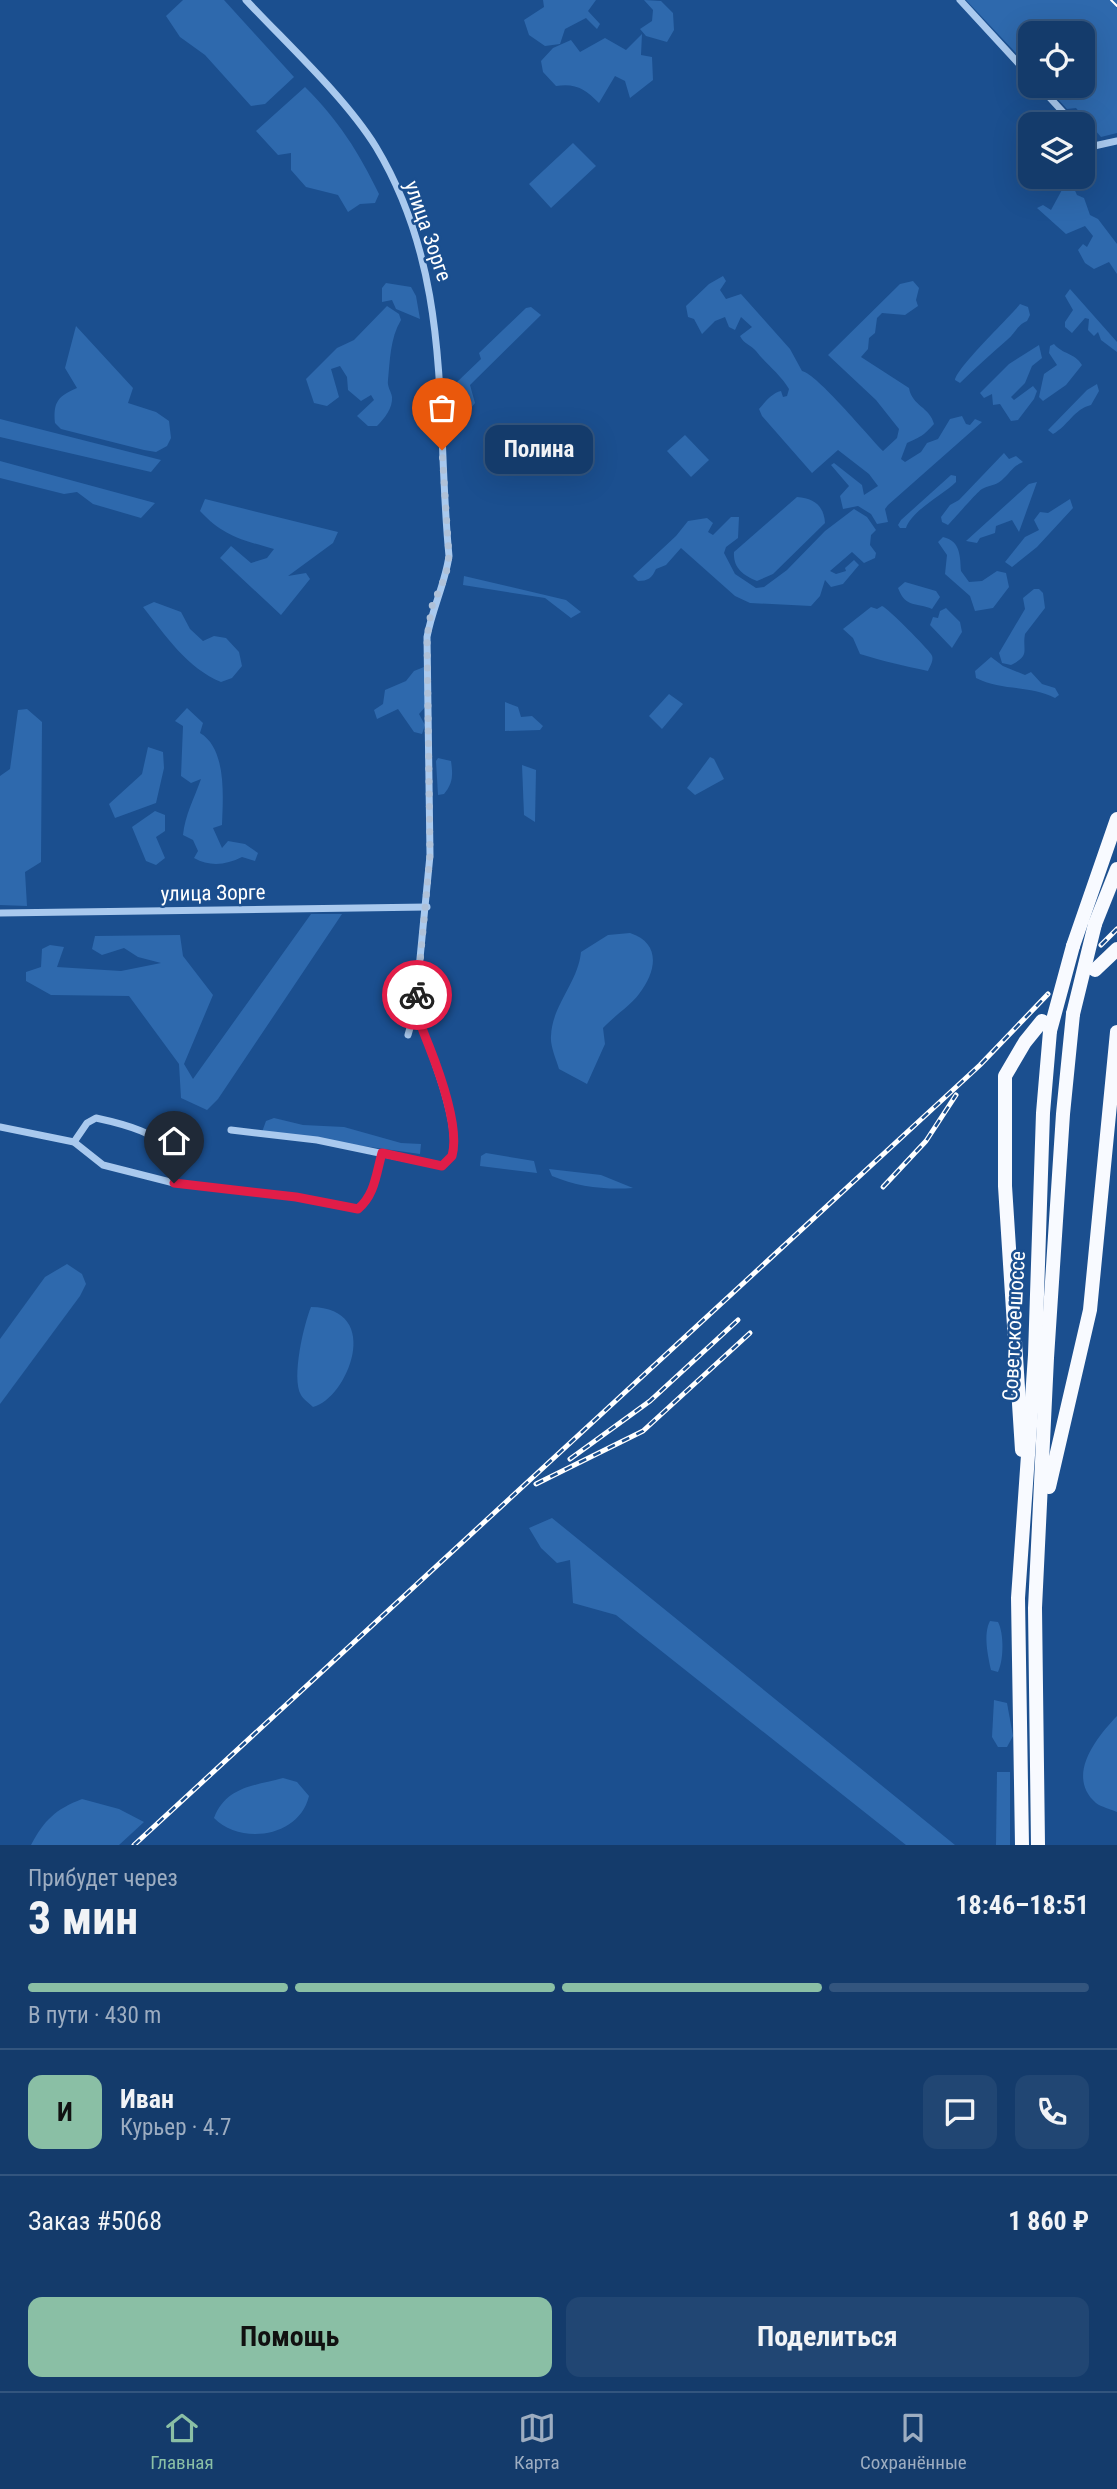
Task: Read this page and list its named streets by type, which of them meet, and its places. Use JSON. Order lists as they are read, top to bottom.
{
  "streets": {
    "highway": ["Советское шоссе"],
    "street": ["улица Зорге"]
  },
  "places": ["Полина"],
  "page": {
    "bubble": "Полина",
    "heading": ["3 мин", "Прибудет через", "18:46–18:51"],
    "panel": [
      "Иван",
      "Курьер · 4.7",
      "Заказ #5068",
      "1 860 ₽"
    ],
    "bar": "В пути · 430 m",
    "round": "И",
    "buttons": ["Помощь", "Поделиться"],
    "tabs": ["Главная", "Карта", "Сохранённые"]
  }
}
